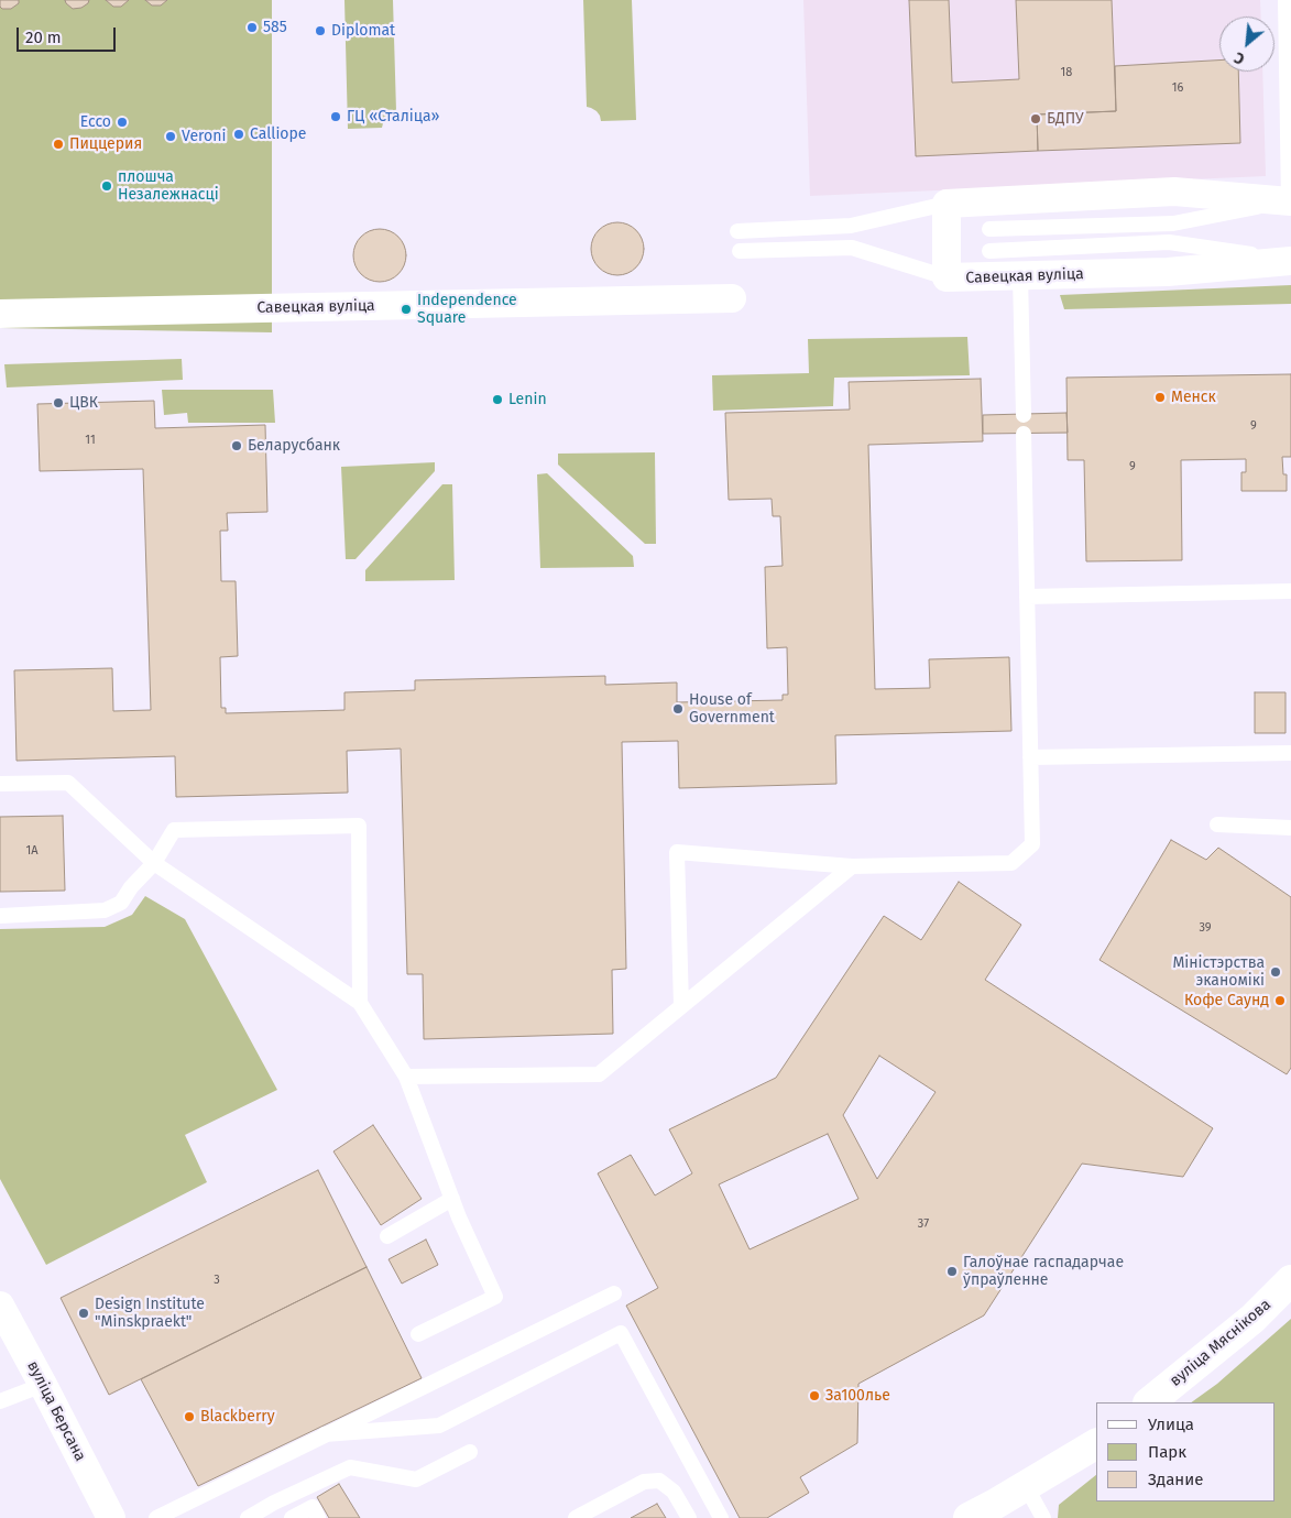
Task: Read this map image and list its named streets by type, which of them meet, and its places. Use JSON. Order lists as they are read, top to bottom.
{
  "streets": {
    "main road": ["вуліца Мяснікова"],
    "street": ["Савецкая вуліца", "вуліца Берсана"]
  },
  "places": [
    "585",
    "Diplomat",
    "ГЦ «Сталіца»",
    "БДПУ",
    "Ecco",
    "Calliope",
    "Veroni",
    "Пиццерия",
    "плошча Незалежнасці",
    "Independence Square",
    "Менск",
    "Lenin",
    "ЦВК",
    "Беларусбанк",
    "House of Government",
    "Міністэрства эканомікі",
    "Кофе Саунд",
    "Галоўнае гаспадарчае ўпраўленне",
    "Design Institute \"Minskpraekt\"",
    "За100лье",
    "Blackberry"
  ],
  "house_numbers": [
    "18",
    "16",
    "9",
    "11",
    "9",
    "1А",
    "39",
    "37",
    "3"
  ],
  "legend": ["Улица", "Парк", "Здание"],
  "scale_bar": "20 m",
  "north": "bottom left"
}
